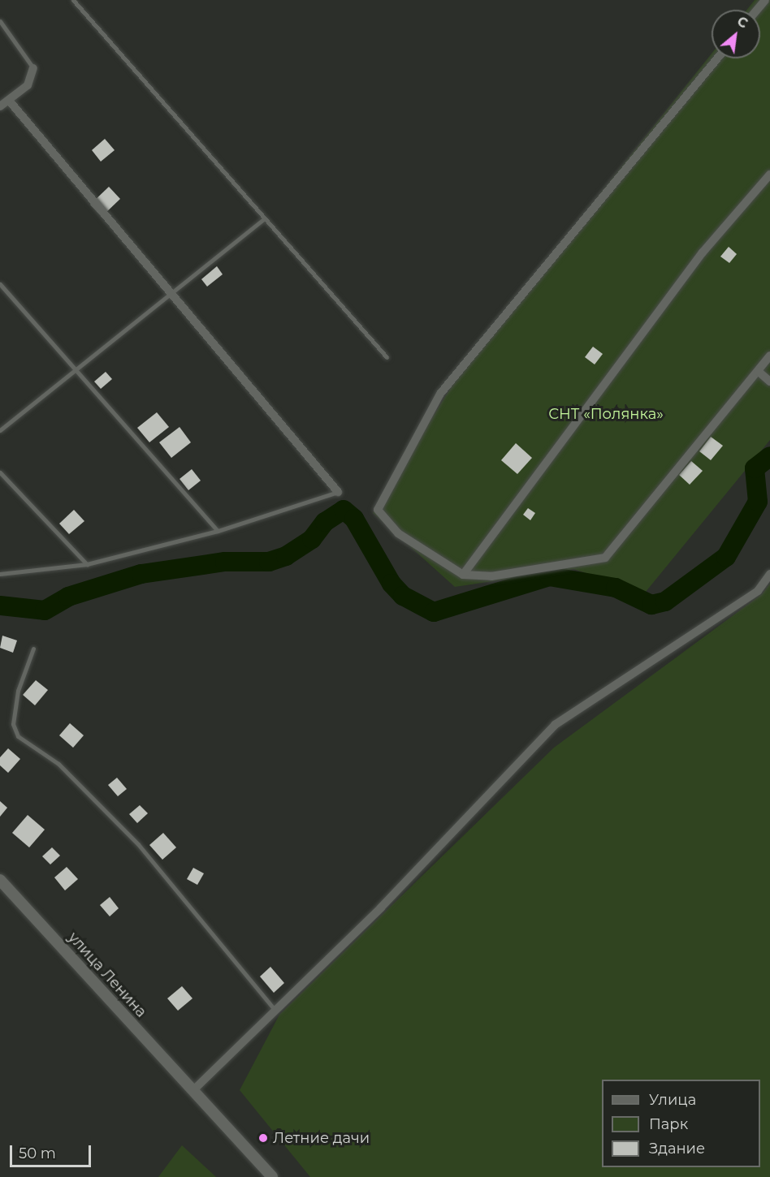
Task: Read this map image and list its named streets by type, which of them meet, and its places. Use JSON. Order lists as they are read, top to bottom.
{
  "streets": {
    "street": ["улица Ленина"]
  },
  "parks": ["СНТ «Полянка»"],
  "places": ["Летние дачи"],
  "legend": ["Улица", "Парк", "Здание"],
  "scale_bar": "50 m",
  "north": "top right"
}
